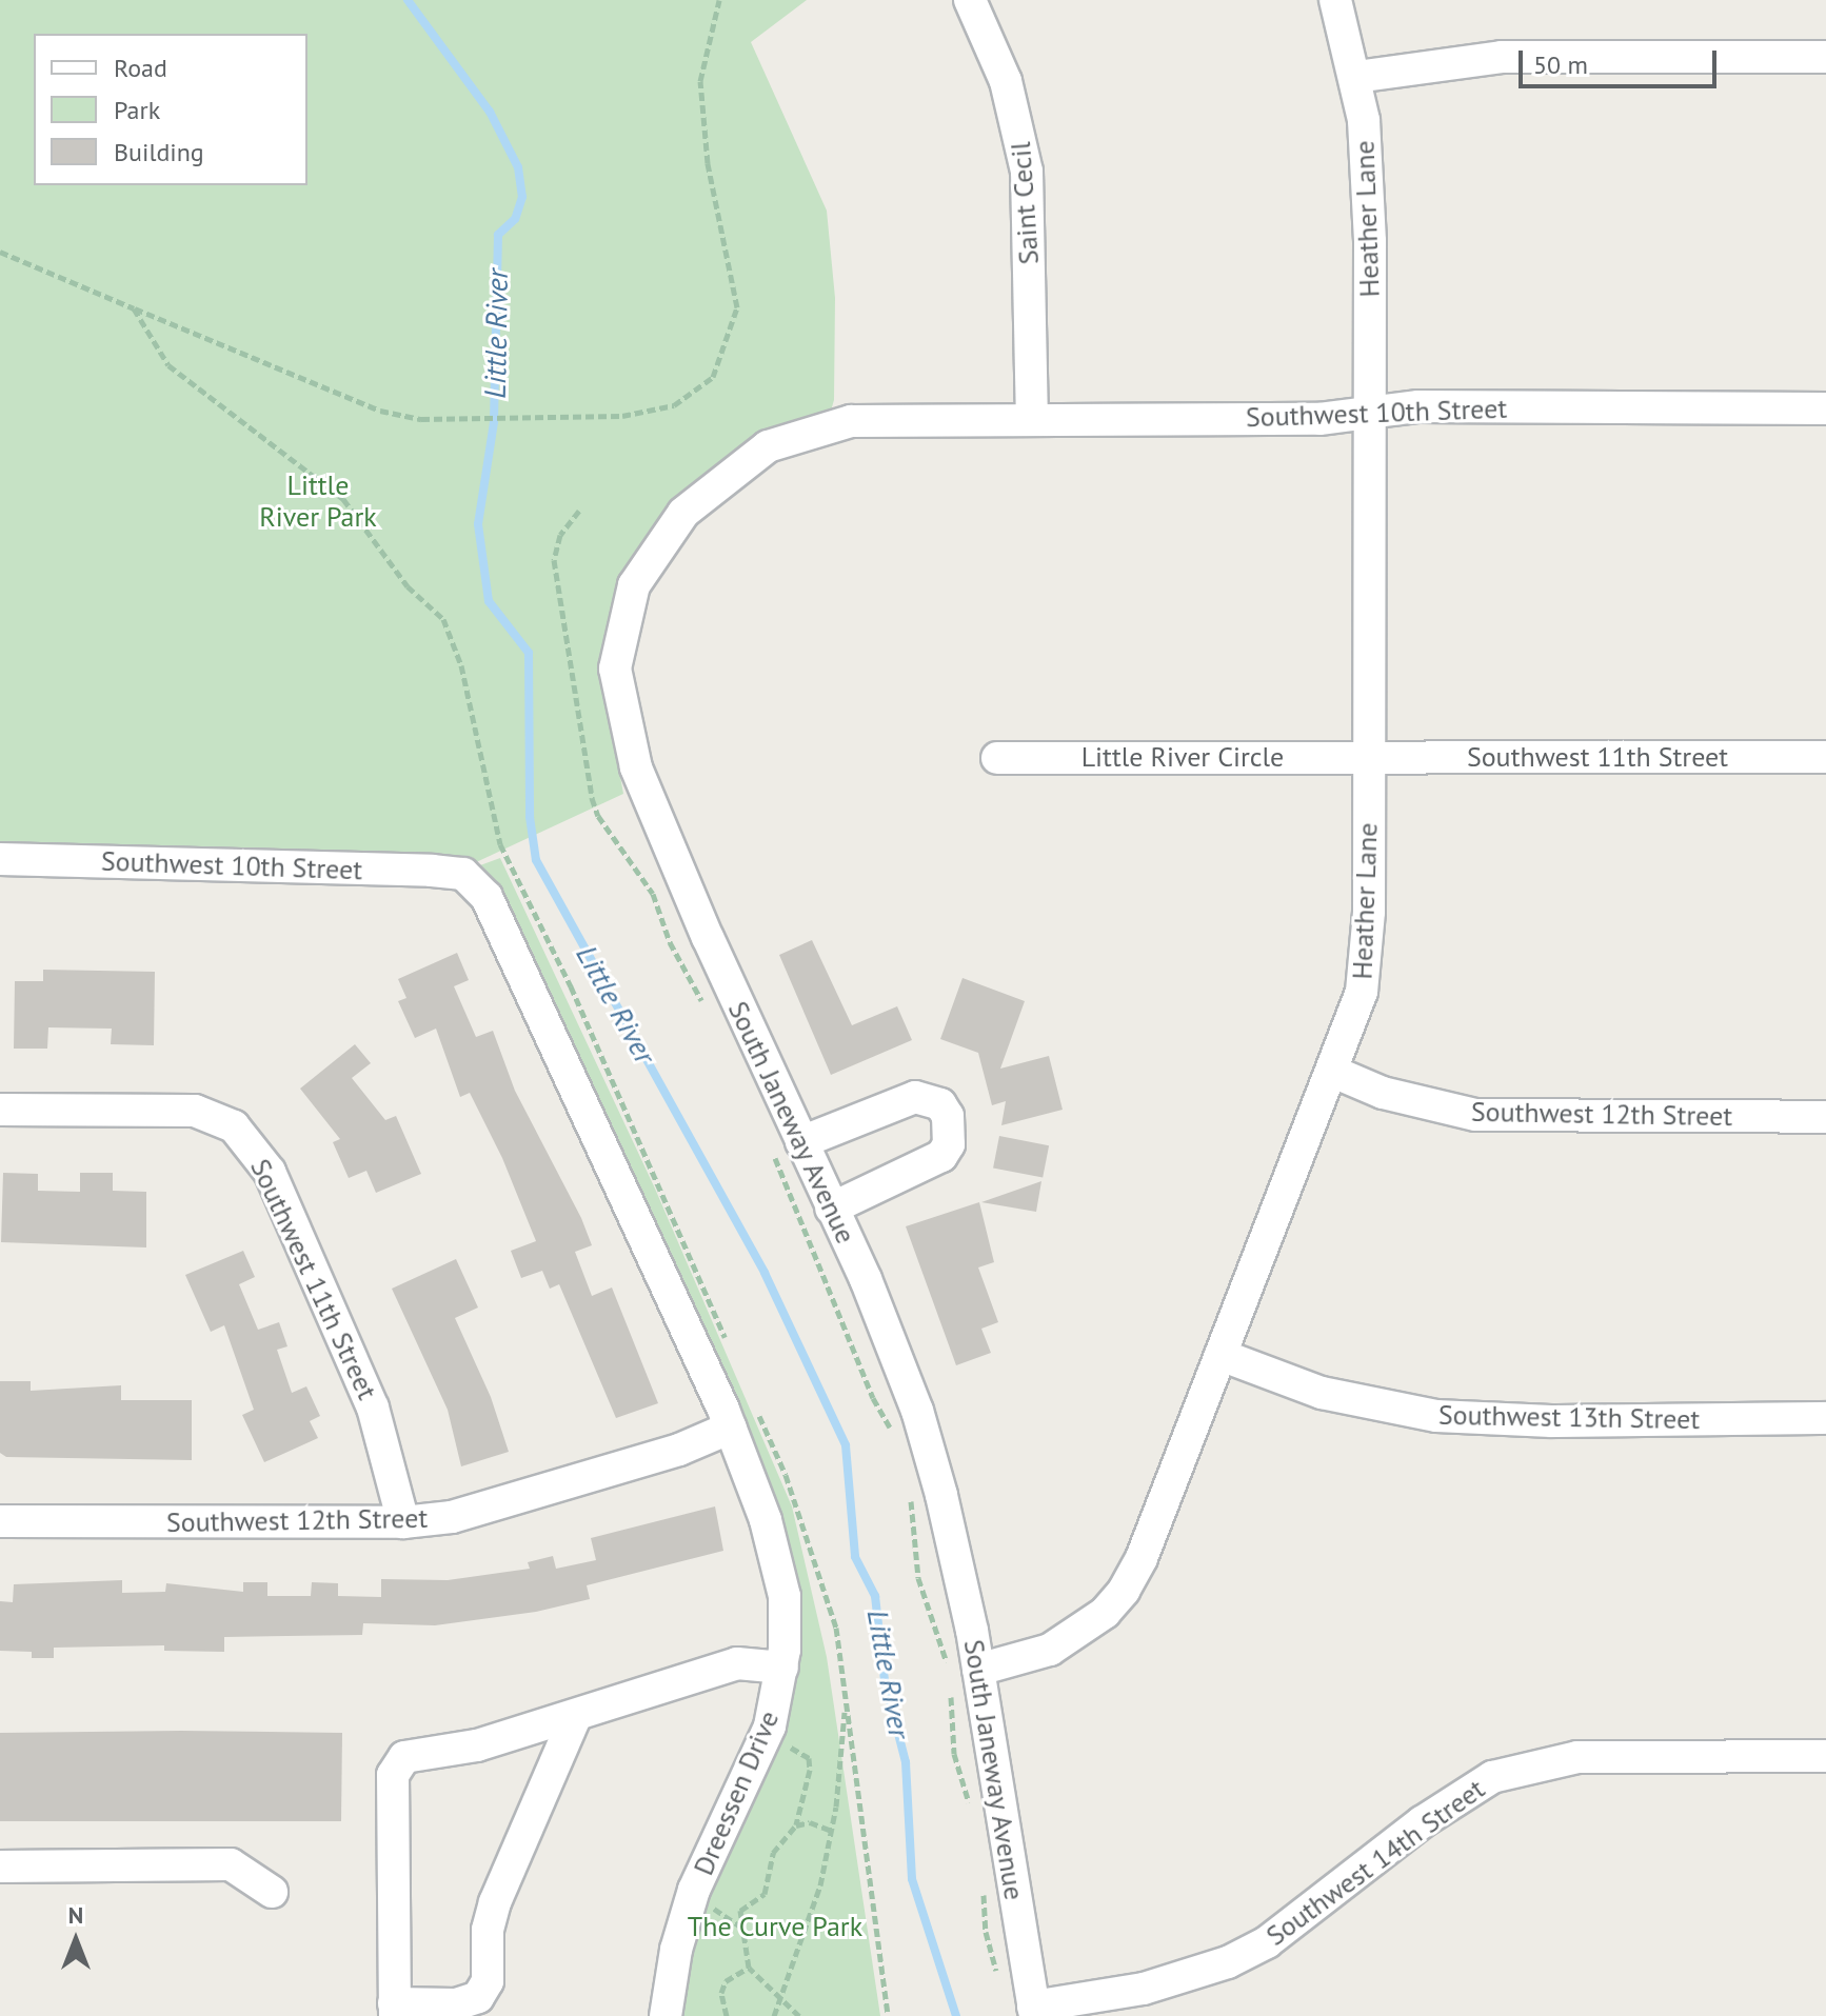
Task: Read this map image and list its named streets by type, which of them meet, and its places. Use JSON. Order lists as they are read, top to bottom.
{
  "streets": {
    "street": [
      "Saint Cecil",
      "Heather Lane",
      "Southwest 10th Street",
      "Little River Circle",
      "Southwest 11th Street",
      "Southwest 12th Street",
      "South Janeway Avenue",
      "Southwest 13th Street",
      "Dreessen Drive",
      "Southwest 14th Street"
    ]
  },
  "crossings": [
    ["Saint Cecil", "Southwest 10th Street"],
    ["Heather Lane", "Southwest 10th Street"],
    ["Heather Lane", "Little River Circle"],
    ["Heather Lane", "Southwest 11th Street"],
    ["Heather Lane", "Southwest 12th Street"],
    ["Heather Lane", "South Janeway Avenue"],
    ["Heather Lane", "Southwest 13th Street"],
    ["Southwest 10th Street", "Southwest 12th Street"],
    ["Southwest 10th Street", "South Janeway Avenue"],
    ["Little River Circle", "Southwest 11th Street"],
    ["Southwest 11th Street", "Southwest 12th Street"],
    ["South Janeway Avenue", "Southwest 14th Street"]
  ],
  "water": ["Little River"],
  "parks": ["Little River Park", "The Curve Park"],
  "legend": ["Road", "Park", "Building"],
  "scale_bar": "50 m",
  "north": "top"
}
